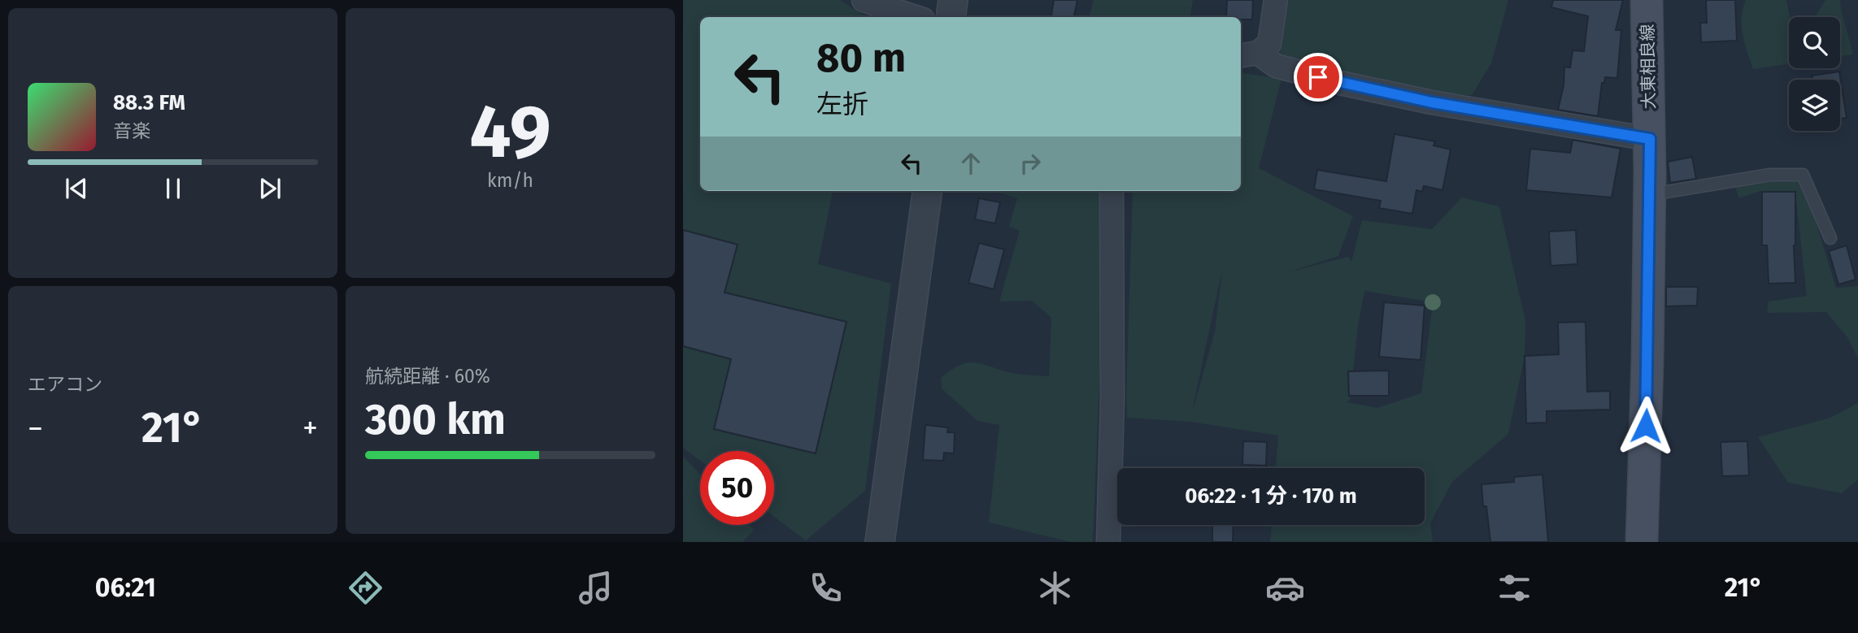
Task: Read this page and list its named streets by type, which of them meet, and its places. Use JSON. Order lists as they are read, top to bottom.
{
  "streets": {
    "main road": ["大東相良線"]
  },
  "page": {
    "tile": [
      ["49", "km/h"],
      "エアコン",
      ["航続距離 · 60%", "300 km"]
    ],
    "turn": ["80 m", "左折"],
    "song": ["88.3 FM", "音楽"],
    "heat": ["−", "21°", "+"],
    "limit": "50",
    "trip": "06:22 · 1 分 · 170 m",
    "tabs": ["06:21", "21°"]
  }
}
